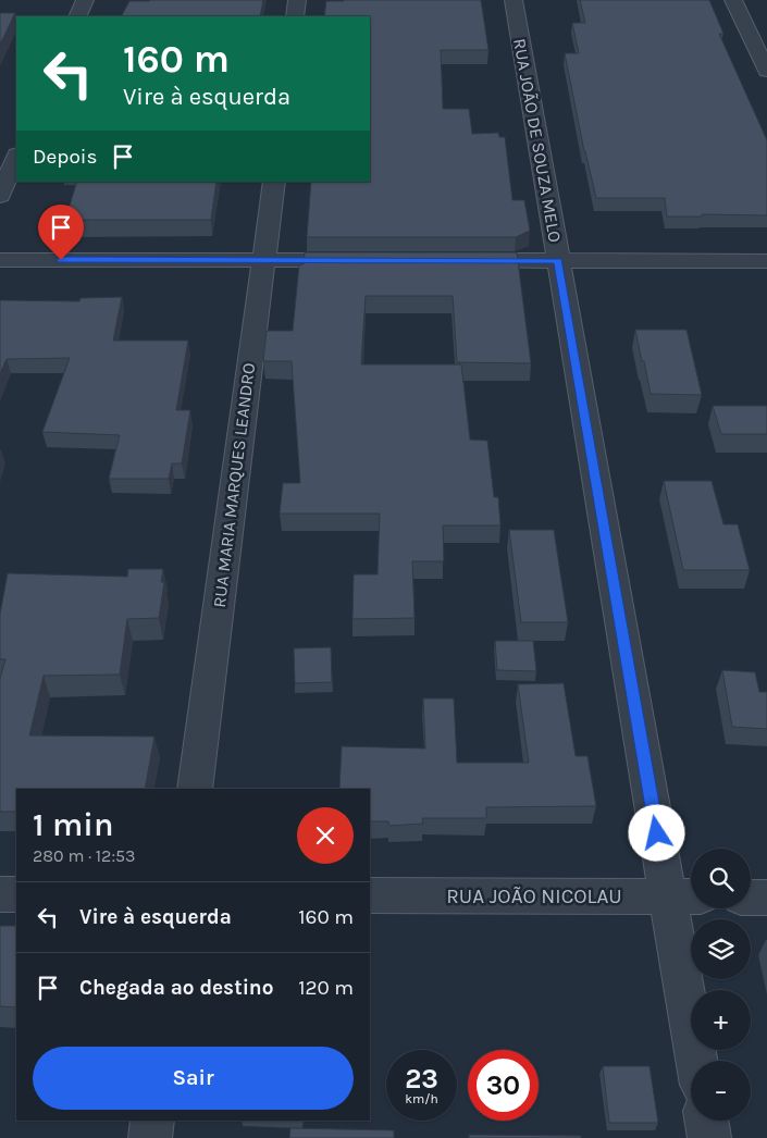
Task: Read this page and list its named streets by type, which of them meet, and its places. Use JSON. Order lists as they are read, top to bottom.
{
  "streets": {
    "street": ["RUA JOÃO DE SOUZA MELO", "RUA MARIA MARQUES LEANDRO", "RUA JOÃO NICOLAU"]
  },
  "crossings": [
    ["RUA JOÃO DE SOUZA MELO", "RUA JOÃO NICOLAU"]
  ],
  "page": {
    "turn": ["160 m", "Vire à esquerda"],
    "then": "Depois",
    "heading": ["1 min", "280 m · 12:53"],
    "map_buttons": ["+", "−"],
    "list": [
      {
        "name": "Vire à esquerda",
        "value": "160 m"
      },
      {
        "name": "Chegada ao destino",
        "value": "120 m"
      }
    ],
    "buttons": "Sair",
    "speed": "23 km/h",
    "limit": "30"
  }
}
